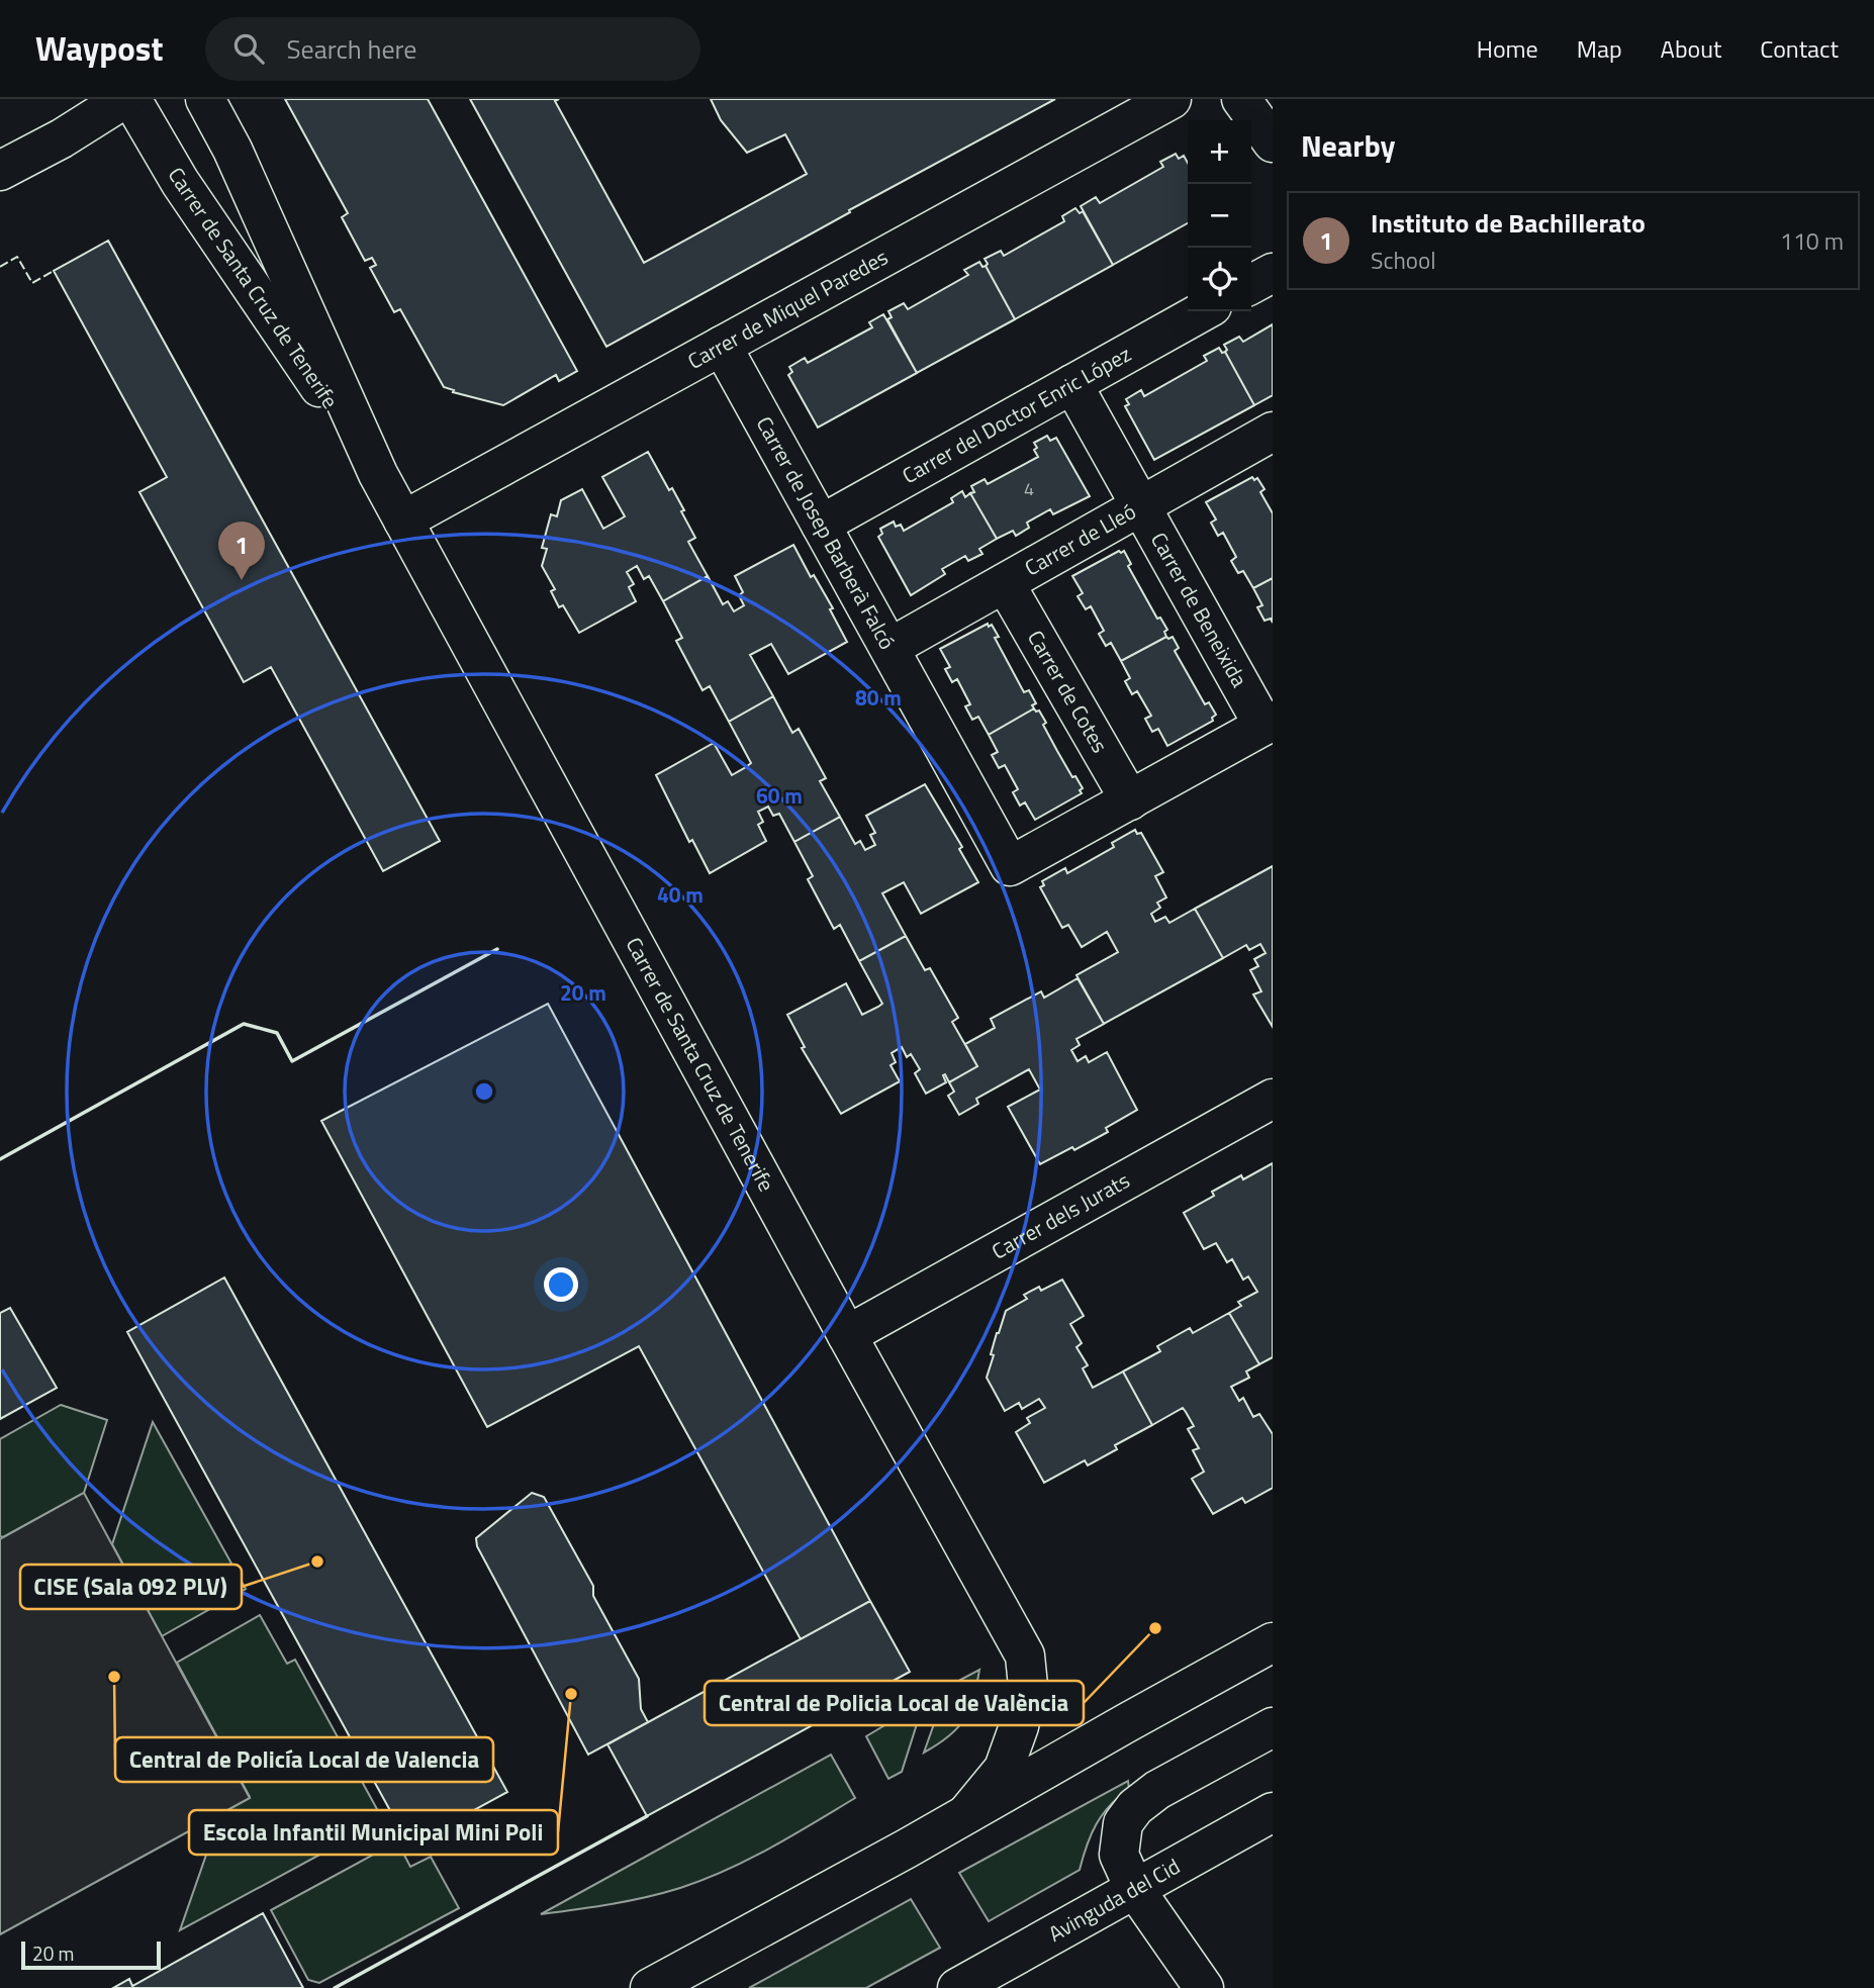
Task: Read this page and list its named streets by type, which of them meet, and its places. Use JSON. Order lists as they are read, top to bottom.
{
  "streets": {
    "street": [
      "Carrer de Santa Cruz de Tenerife",
      "Carrer de Miquel Paredes",
      "Carrer del Doctor Enric López",
      "Carrer de Josep Barberà Falcó",
      "Carrer de Lleó",
      "Carrer de Beneixida",
      "Carrer de Cotes",
      "Carrer dels Jurats",
      "Avinguda del Cid"
    ]
  },
  "crossings": [
    ["Carrer de Santa Cruz de Tenerife", "Carrer de Miquel Paredes"],
    ["Carrer de Santa Cruz de Tenerife", "Carrer dels Jurats"],
    ["Carrer de Miquel Paredes", "Carrer de Josep Barberà Falcó"],
    ["Carrer del Doctor Enric López", "Carrer de Josep Barberà Falcó"],
    ["Carrer del Doctor Enric López", "Carrer de Beneixida"],
    ["Carrer de Josep Barberà Falcó", "Carrer de Lleó"],
    ["Carrer de Josep Barberà Falcó", "Carrer de Beneixida"],
    ["Carrer de Josep Barberà Falcó", "Carrer de Cotes"],
    ["Carrer de Lleó", "Carrer de Beneixida"],
    ["Carrer de Lleó", "Carrer de Cotes"]
  ],
  "places": [
    "CISE (Sala 092 PLV)",
    "Central de Policia Local de València",
    "Central de Policía Local de Valencia",
    "Escola Infantil Municipal Mini Poli"
  ],
  "house_numbers": ["4"],
  "scale_bar": "20 m",
  "page": {
    "header": "Waypost",
    "search": "Search here",
    "nav": [
      "Home",
      "Map",
      "About",
      "Contact"
    ],
    "heading": "Nearby",
    "map_buttons": ["+", "−"],
    "list": [
      {
        "mark": "1",
        "name": "Instituto de Bachillerato",
        "note": "School",
        "value": "110 m"
      }
    ],
    "pins": "1",
    "scale": "20 m"
  },
  "rings": [
    "80 m",
    "60 m",
    "40 m",
    "20 m"
  ]
}
